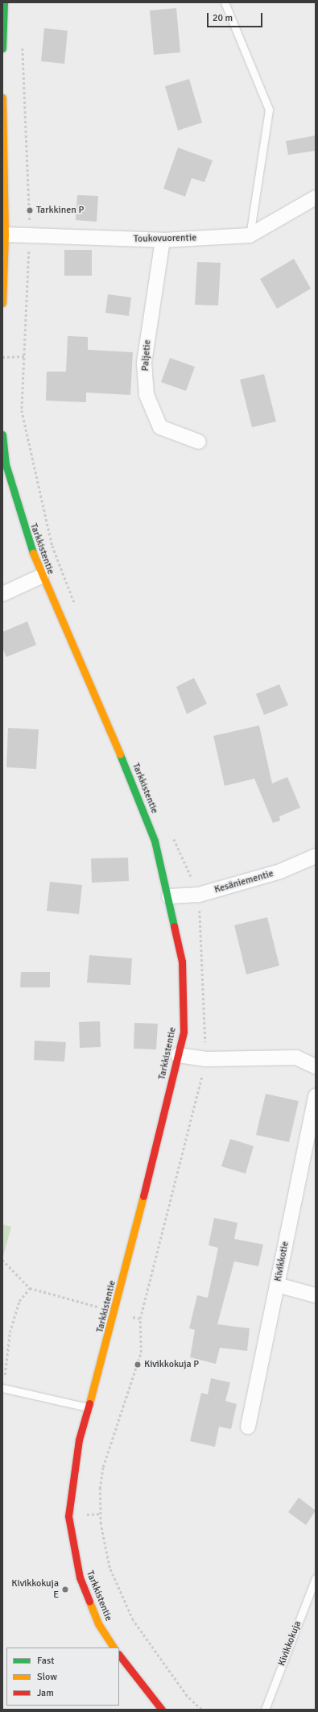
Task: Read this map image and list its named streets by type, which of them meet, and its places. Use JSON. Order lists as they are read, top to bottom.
{
  "streets": {
    "street": [
      "Toukovuorentie",
      "Paljetie",
      "Tarkkistentie",
      "Kesäniementie",
      "Kivikkotie"
    ],
    "lane": ["Kivikkokuja"]
  },
  "crossings": [
    ["Toukovuorentie", "Paljetie"],
    ["Tarkkistentie", "Kesäniementie"]
  ],
  "places": ["Tarkkinen P", "Kivikkokuja P", "Kivikkokuja E"],
  "legend": ["Fast", "Slow", "Jam"],
  "scale_bar": "20 m"
}
